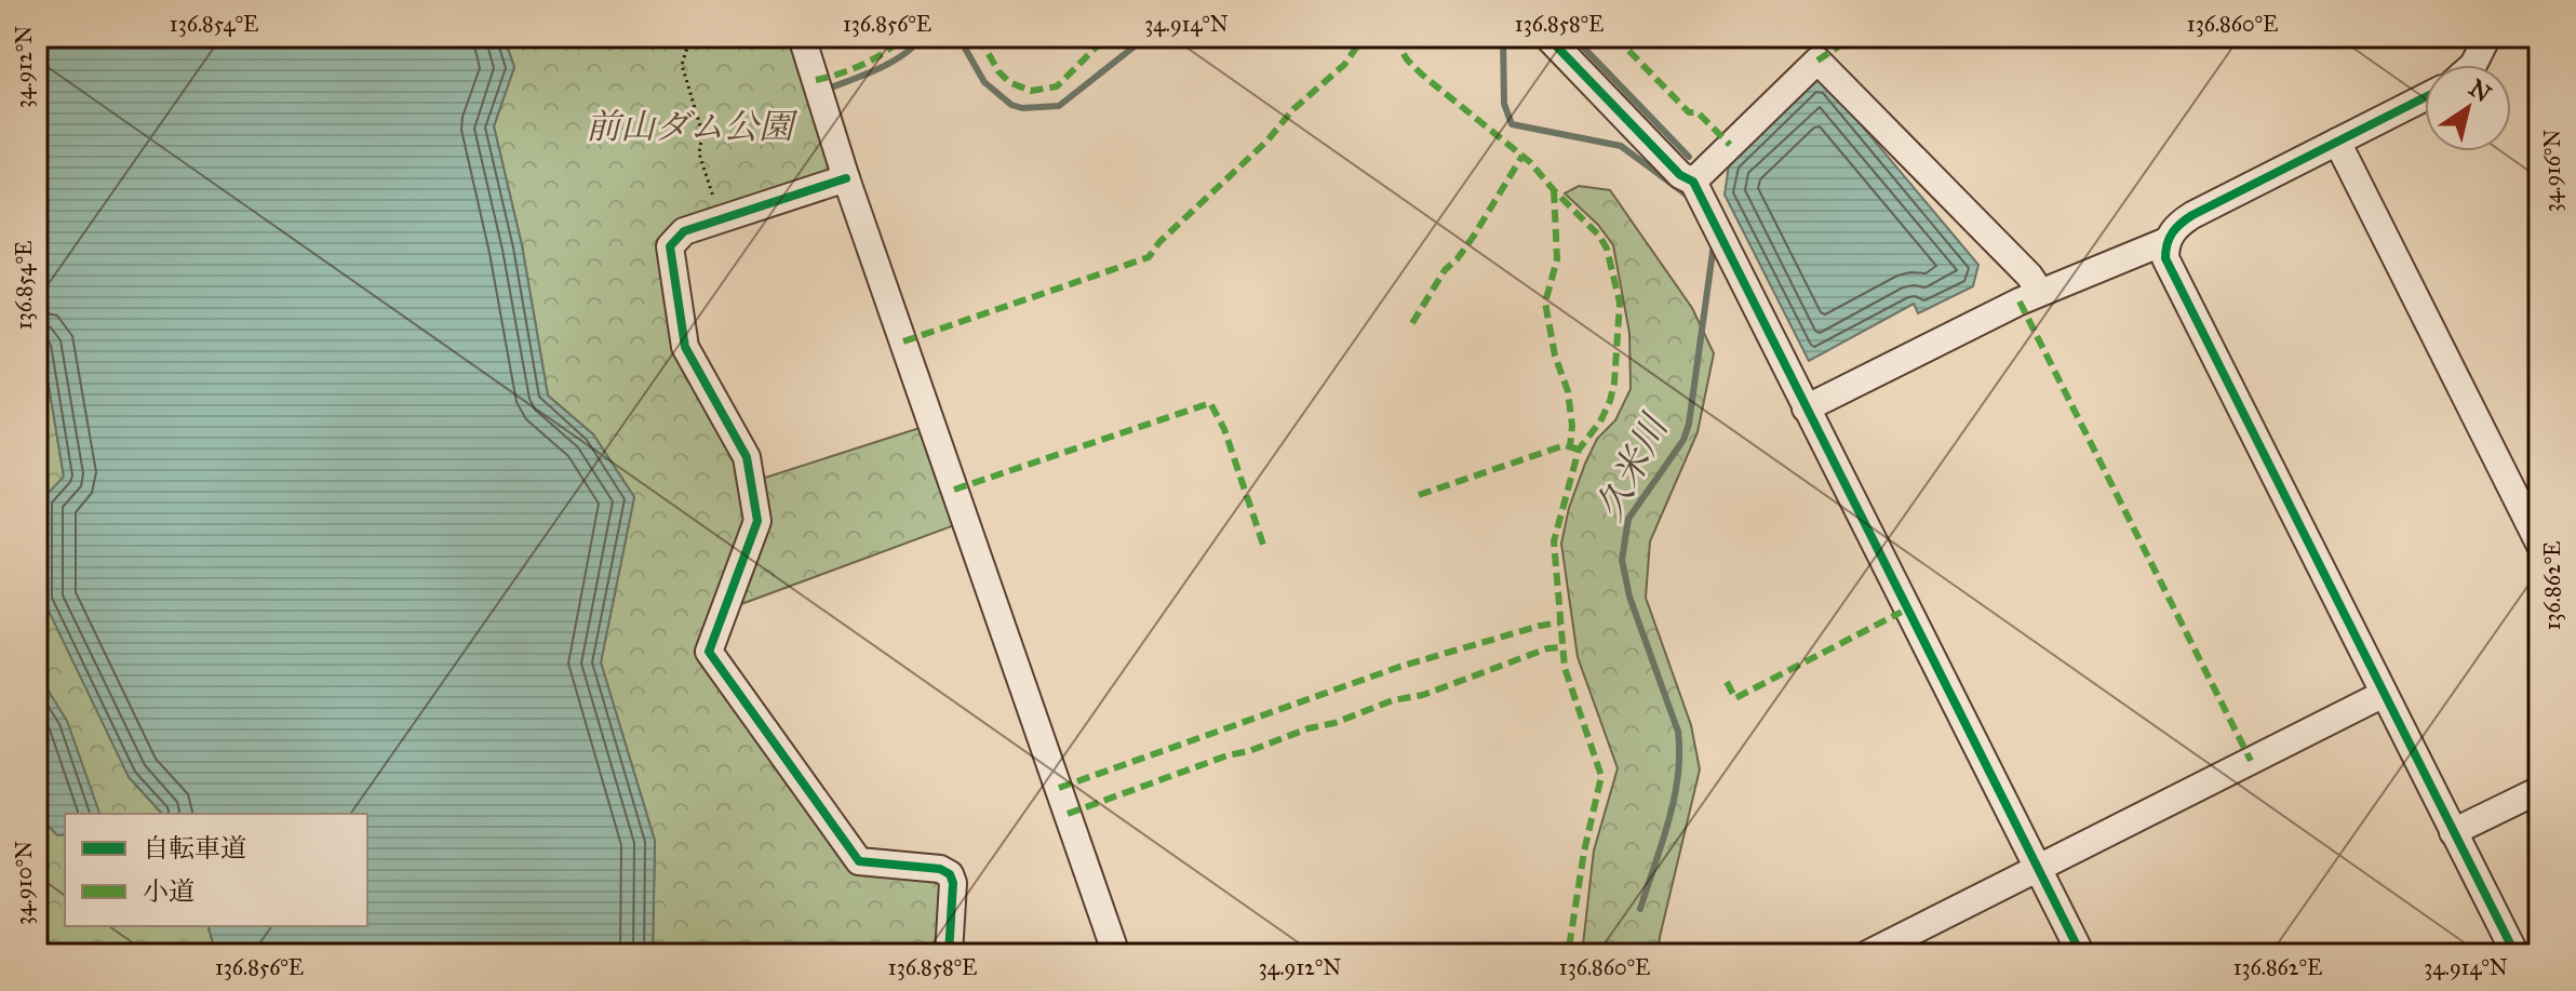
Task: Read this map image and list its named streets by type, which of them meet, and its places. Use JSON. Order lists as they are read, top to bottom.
{
  "water": ["久米川"],
  "parks": ["前山ダム公園"],
  "legend": ["自転車道", "小道"],
  "north": "top right",
  "coordinates": [
    "136.854°E",
    "136.856°E",
    "34.914°N",
    "136.858°E",
    "136.860°E",
    "34.912°N",
    "34.916°N",
    "136.862°E",
    "34.910°N"
  ]
}
